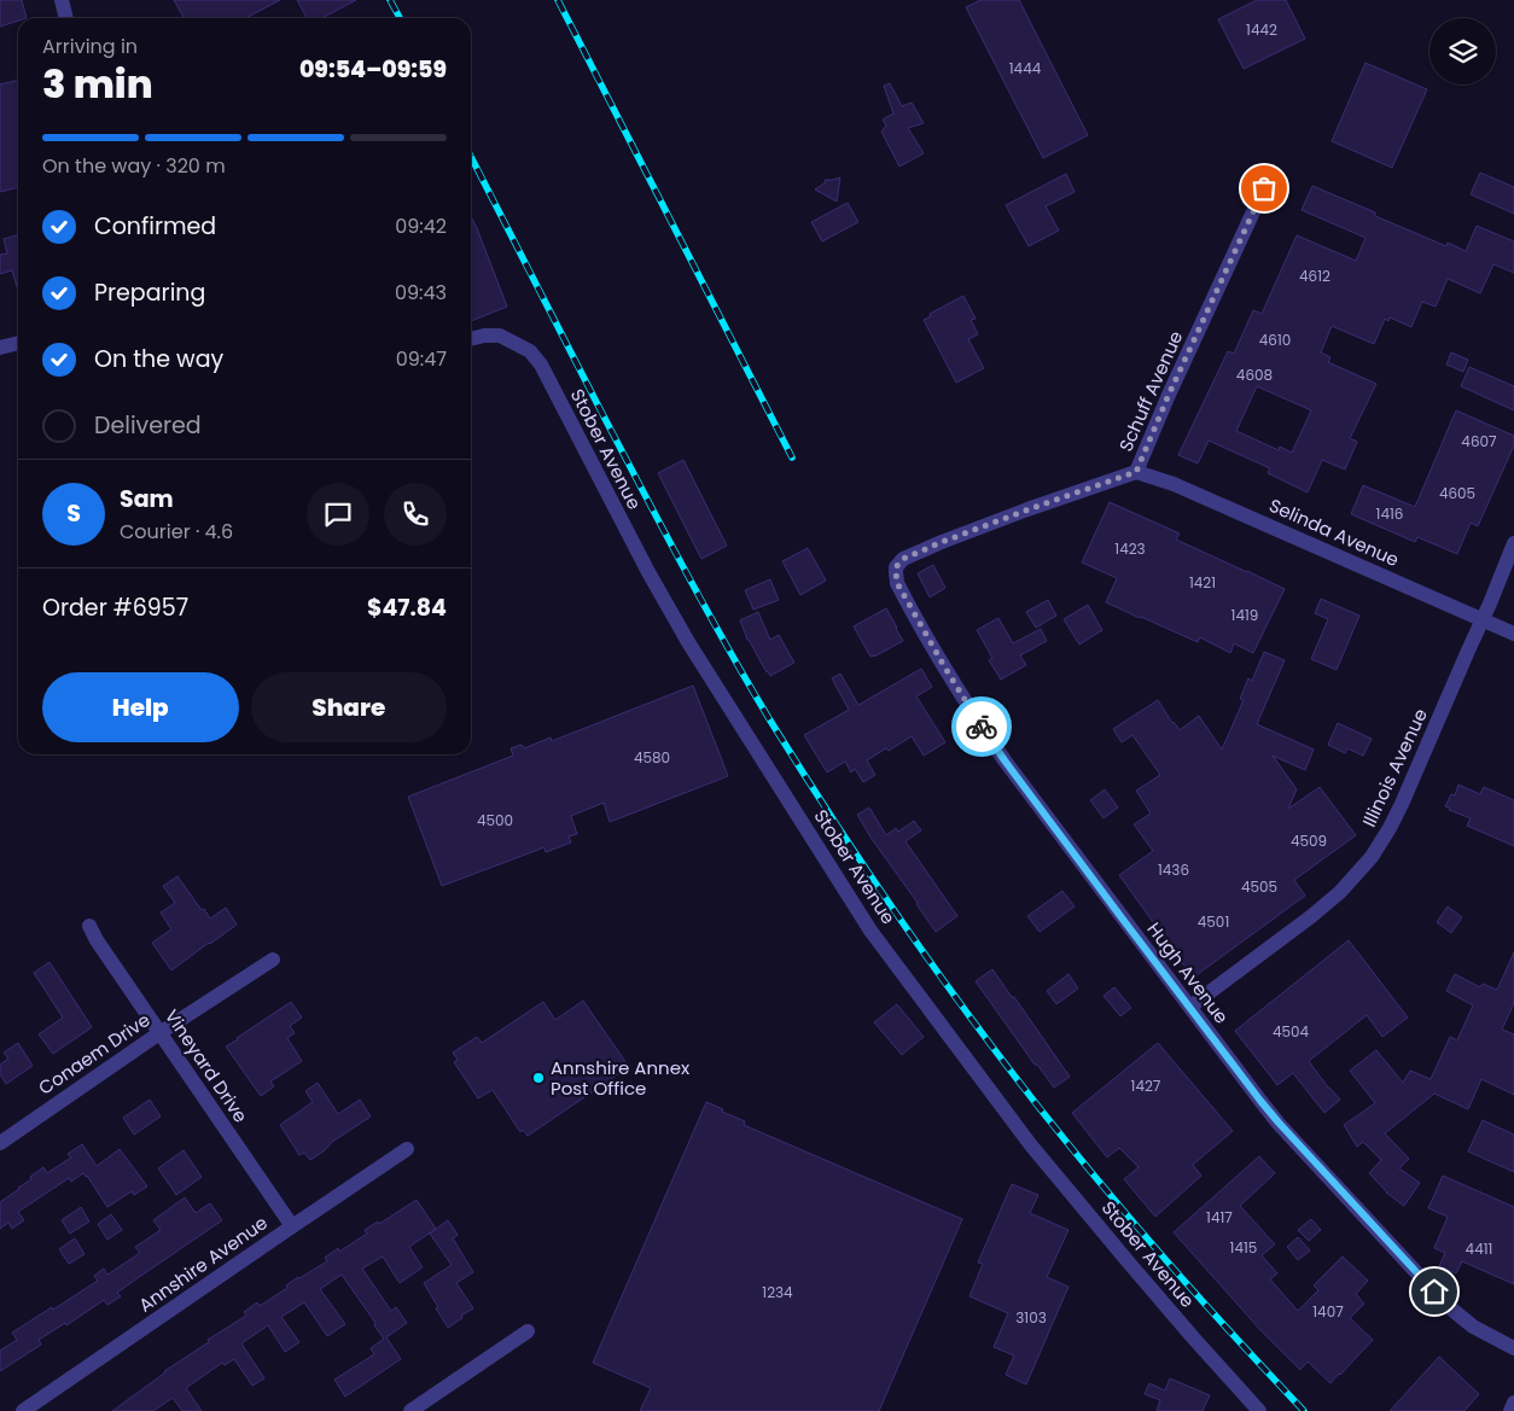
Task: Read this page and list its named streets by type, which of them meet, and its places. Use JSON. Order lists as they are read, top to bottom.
{
  "streets": {
    "street": [
      "Schuff Avenue",
      "Stober Avenue",
      "Selinda Avenue",
      "Illinois Avenue",
      "Hugh Avenue",
      "Conaem Drive",
      "Vineyard Drive",
      "Annshire Avenue"
    ]
  },
  "crossings": [
    ["Schuff Avenue", "Selinda Avenue"],
    ["Schuff Avenue", "Hugh Avenue"],
    ["Selinda Avenue", "Illinois Avenue"],
    ["Illinois Avenue", "Hugh Avenue"],
    ["Conaem Drive", "Vineyard Drive"],
    ["Vineyard Drive", "Annshire Avenue"]
  ],
  "places": ["Annshire Annex Post Office"],
  "house_numbers": [
    "1442",
    "1444",
    "4612",
    "4610",
    "4608",
    "4607",
    "4605",
    "1416",
    "1423",
    "1421",
    "1419",
    "4580",
    "4500",
    "4509",
    "1436",
    "4505",
    "4501",
    "4504",
    "1427",
    "1417",
    "1415",
    "4411",
    "1234",
    "1407",
    "3103"
  ],
  "page": {
    "heading": ["3 min", "Arriving in", "09:54–09:59"],
    "panel": [
      "Sam",
      "Courier · 4.6",
      "Order #6957",
      "$47.84"
    ],
    "bar": "On the way · 320 m",
    "list": [
      ["Confirmed", "09:42"],
      ["Preparing", "09:43"],
      ["On the way", "09:47"],
      "Delivered"
    ],
    "round": "S",
    "buttons": ["Help", "Share"]
  }
}
